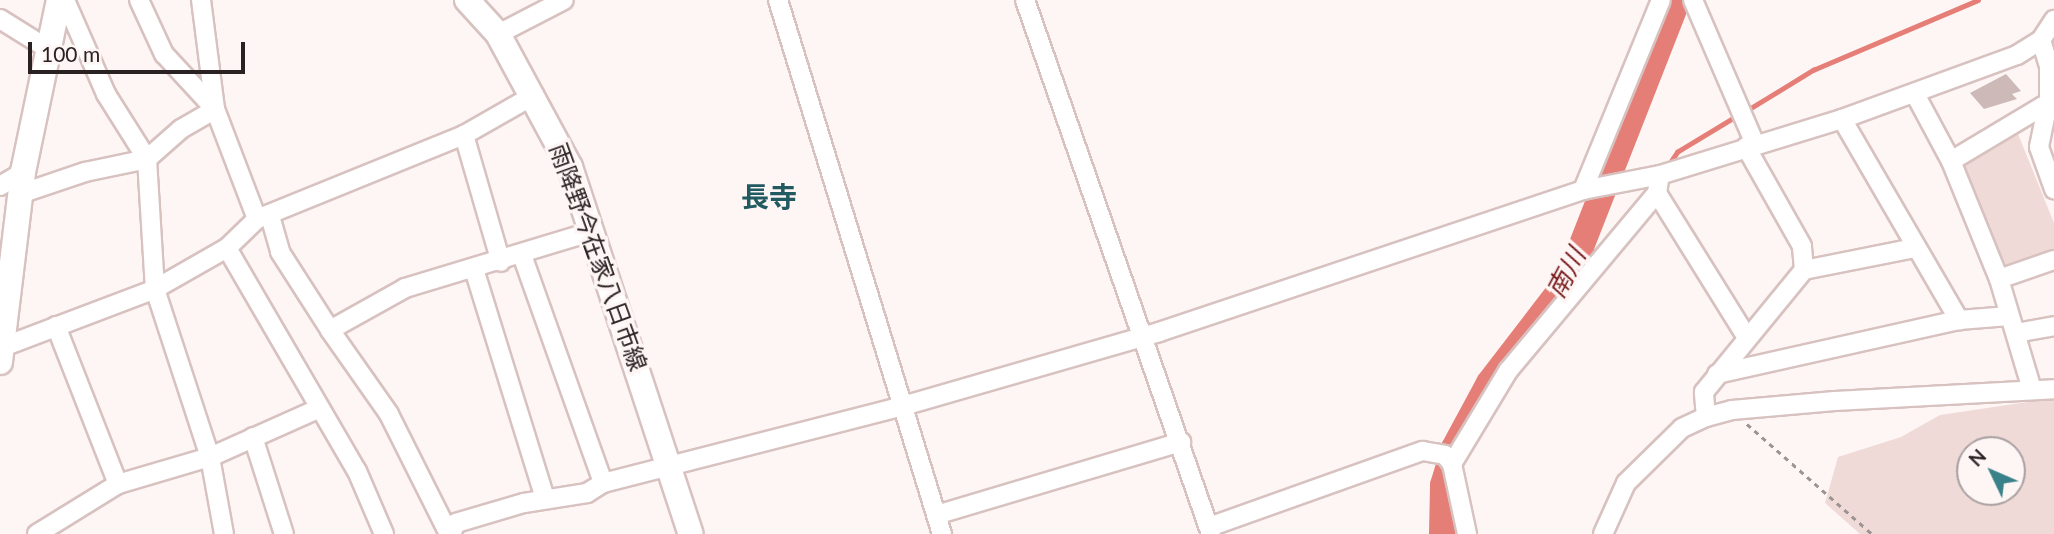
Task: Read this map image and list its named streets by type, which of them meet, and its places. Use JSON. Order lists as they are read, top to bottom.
{
  "streets": {
    "main road": ["雨降野今在家八日市線"]
  },
  "districts": ["長寺"],
  "water": ["南川"],
  "scale_bar": "100 m",
  "north": "top left"
}
